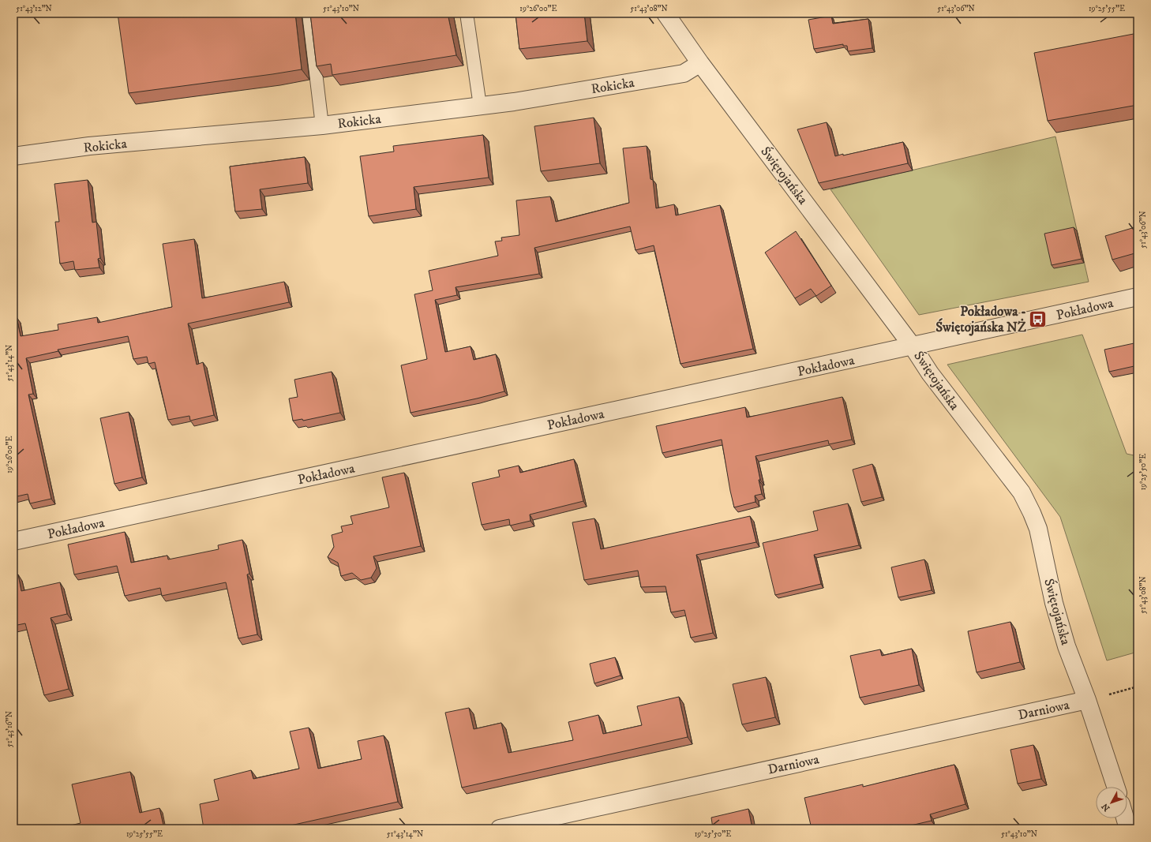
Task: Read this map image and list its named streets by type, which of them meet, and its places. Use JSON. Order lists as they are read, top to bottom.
{
  "streets": {
    "street": [
      "Rokicka",
      "Świętojańska",
      "Pokładowa",
      "Darniowa"
    ]
  },
  "crossings": [
    ["Rokicka", "Świętojańska"],
    ["Świętojańska", "Pokładowa"],
    ["Świętojańska", "Darniowa"]
  ],
  "places": {
    "bus stop": ["Pokładowa - Świętojańska NŻ"]
  },
  "north": "bottom left",
  "coordinates": [
    "51°43'12\"N",
    "51°43'10\"N",
    "19°26'00\"E",
    "51°43'08\"N",
    "51°43'06\"N",
    "19°25'55\"E",
    "51°43'14\"N",
    "19°25'50\"E",
    "51°43'16\"N"
  ]
}
